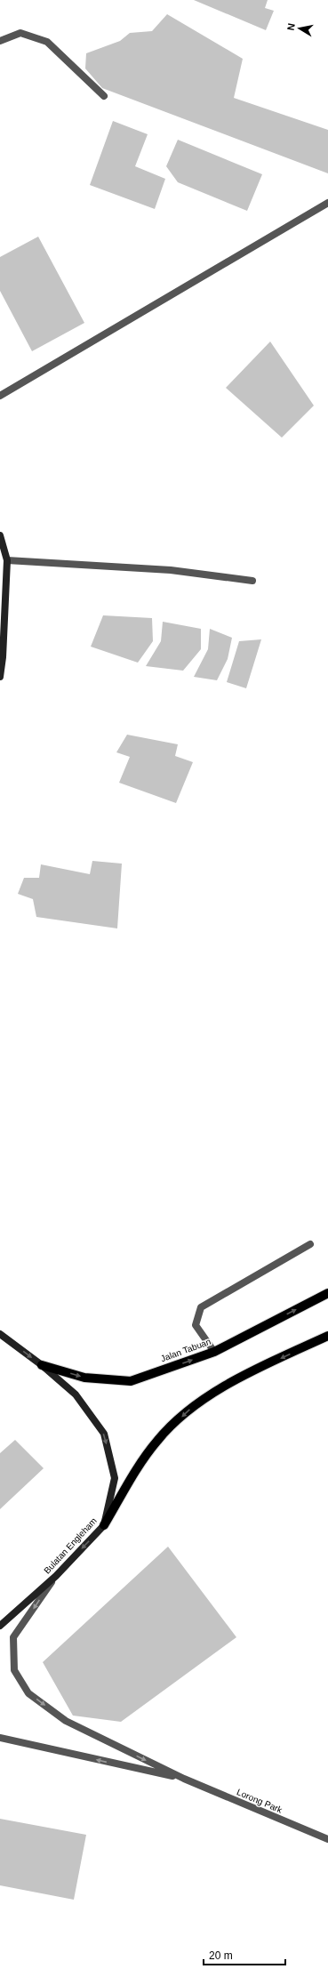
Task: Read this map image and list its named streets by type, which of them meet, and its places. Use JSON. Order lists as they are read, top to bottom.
{
  "streets": {
    "main road": ["Jalan Tabuan", "Bulatan Engleham"],
    "street": ["Lorong Park"]
  },
  "crossings": [
    ["Jalan Tabuan", "Bulatan Engleham"]
  ],
  "one_way": ["Jalan Tabuan", "Bulatan Engleham"],
  "scale_bar": "20 m",
  "north": "left"
}
